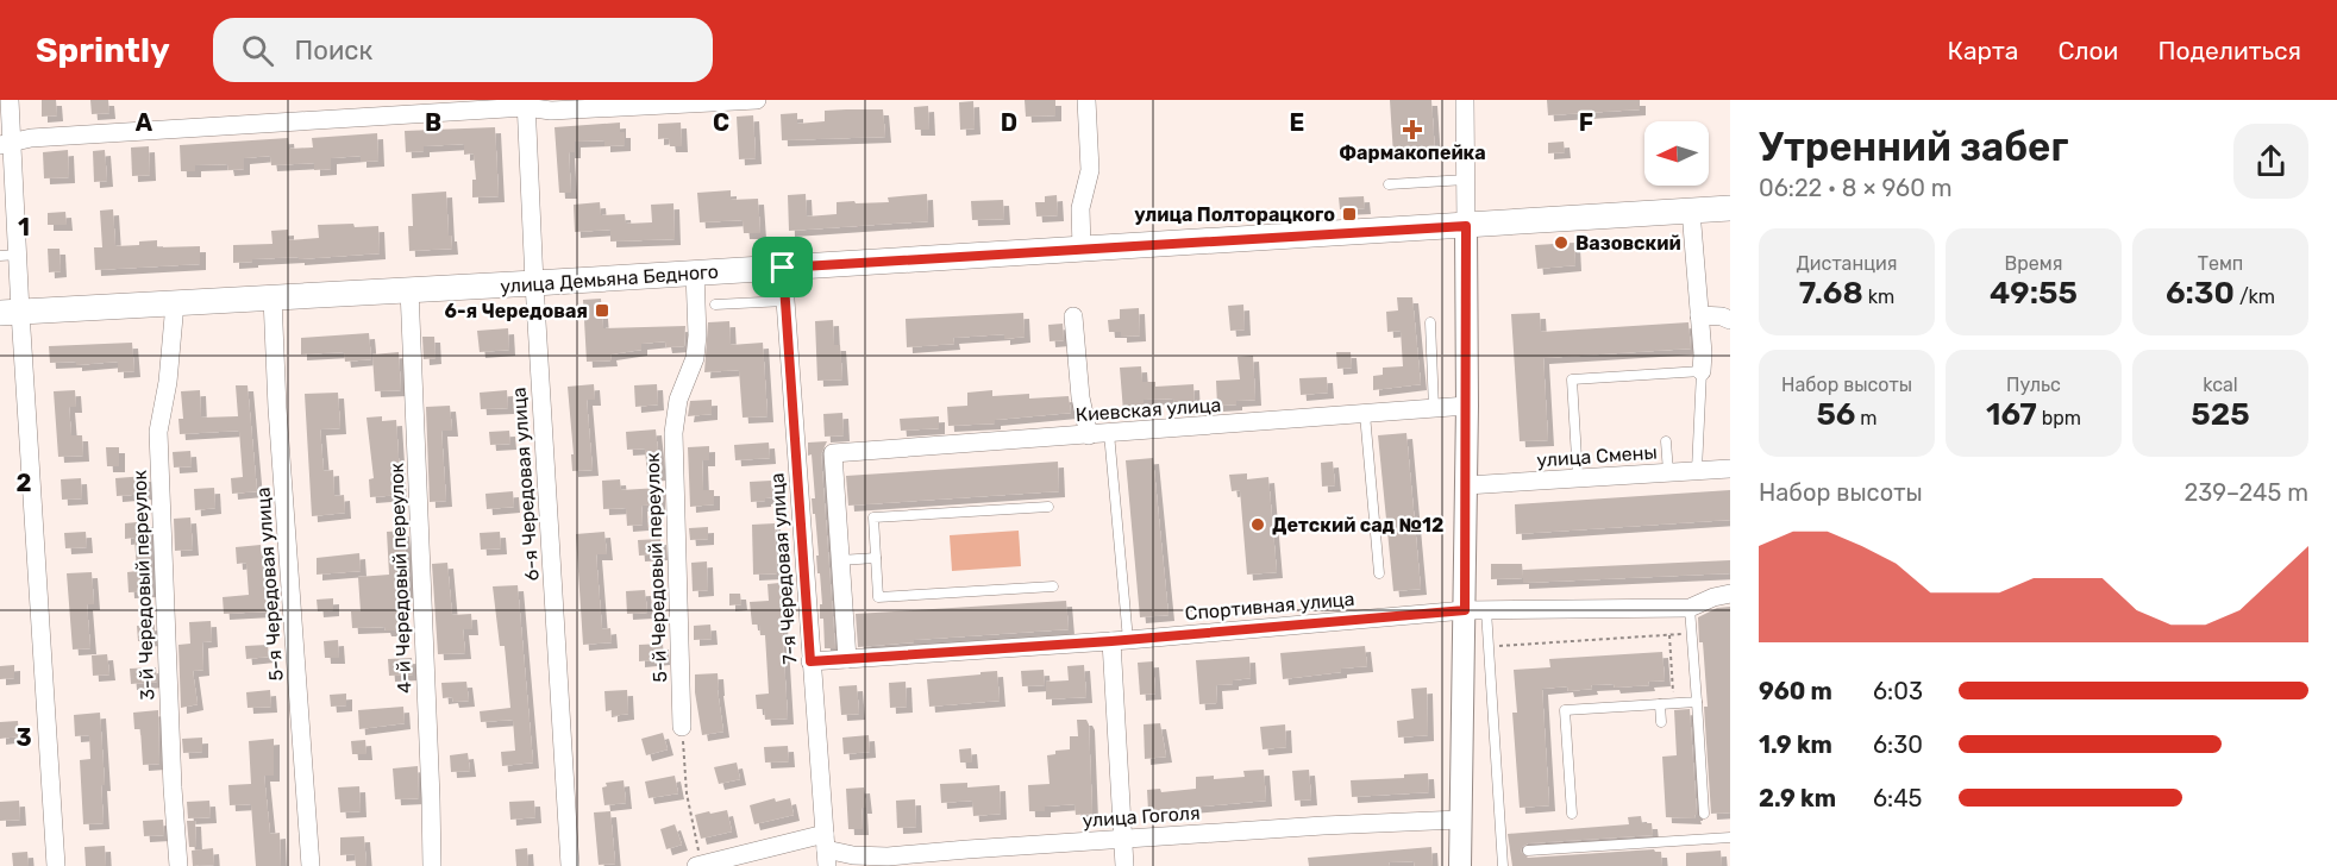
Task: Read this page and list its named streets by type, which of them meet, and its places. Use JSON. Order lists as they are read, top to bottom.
{
  "streets": {
    "main road": ["улица Демьяна Бедного"],
    "street": [
      "Киевская улица",
      "улица Смены",
      "6-я Чередовая улица",
      "5-й Чередовый переулок",
      "7-я Чередовая улица",
      "4-й Чередовый переулок",
      "5-я Чередовая улица",
      "3-й Чередовый переулок",
      "Спортивная улица",
      "улица Гоголя"
    ]
  },
  "crossings": [
    ["улица Демьяна Бедного", "6-я Чередовая улица"],
    ["улица Демьяна Бедного", "5-й Чередовый переулок"],
    ["улица Демьяна Бедного", "7-я Чередовая улица"],
    ["улица Демьяна Бедного", "4-й Чередовый переулок"],
    ["улица Демьяна Бедного", "5-я Чередовая улица"],
    ["улица Демьяна Бедного", "3-й Чередовый переулок"],
    ["7-я Чередовая улица", "Спортивная улица"],
    ["7-я Чередовая улица", "улица Гоголя"]
  ],
  "places": {
    "health": ["Фармакопейка"],
    "transit": ["улица Полторацкого", "6-я Чередовая"],
    "other": ["Вазовский", "Детский сад №12"]
  },
  "north": "left",
  "page": {
    "header": "Sprintly",
    "search": "Поиск",
    "nav": ["Карта", "Слои", "Поделиться"],
    "heading": ["Утренний забег", "06:22 · 8 × 960 m"],
    "stats": [
      ["Дистанция", "7.68 km"],
      ["Время", "49:55"],
      ["Темп", "6:30 /km"],
      ["Набор высоты", "56 m"],
      ["Пульс", "167 bpm"],
      ["kcal", "525"]
    ],
    "chart": ["Набор высоты", "239–245 m"],
    "list": [
      {
        "name": "960 m",
        "note": "6:03"
      },
      {
        "name": "1.9 km",
        "note": "6:30"
      },
      {
        "name": "2.9 km",
        "note": "6:45"
      }
    ]
  },
  "grid": {
    "columns": [
      "A",
      "B",
      "C",
      "D",
      "E",
      "F"
    ],
    "rows": ["1", "2", "3"]
  }
}
